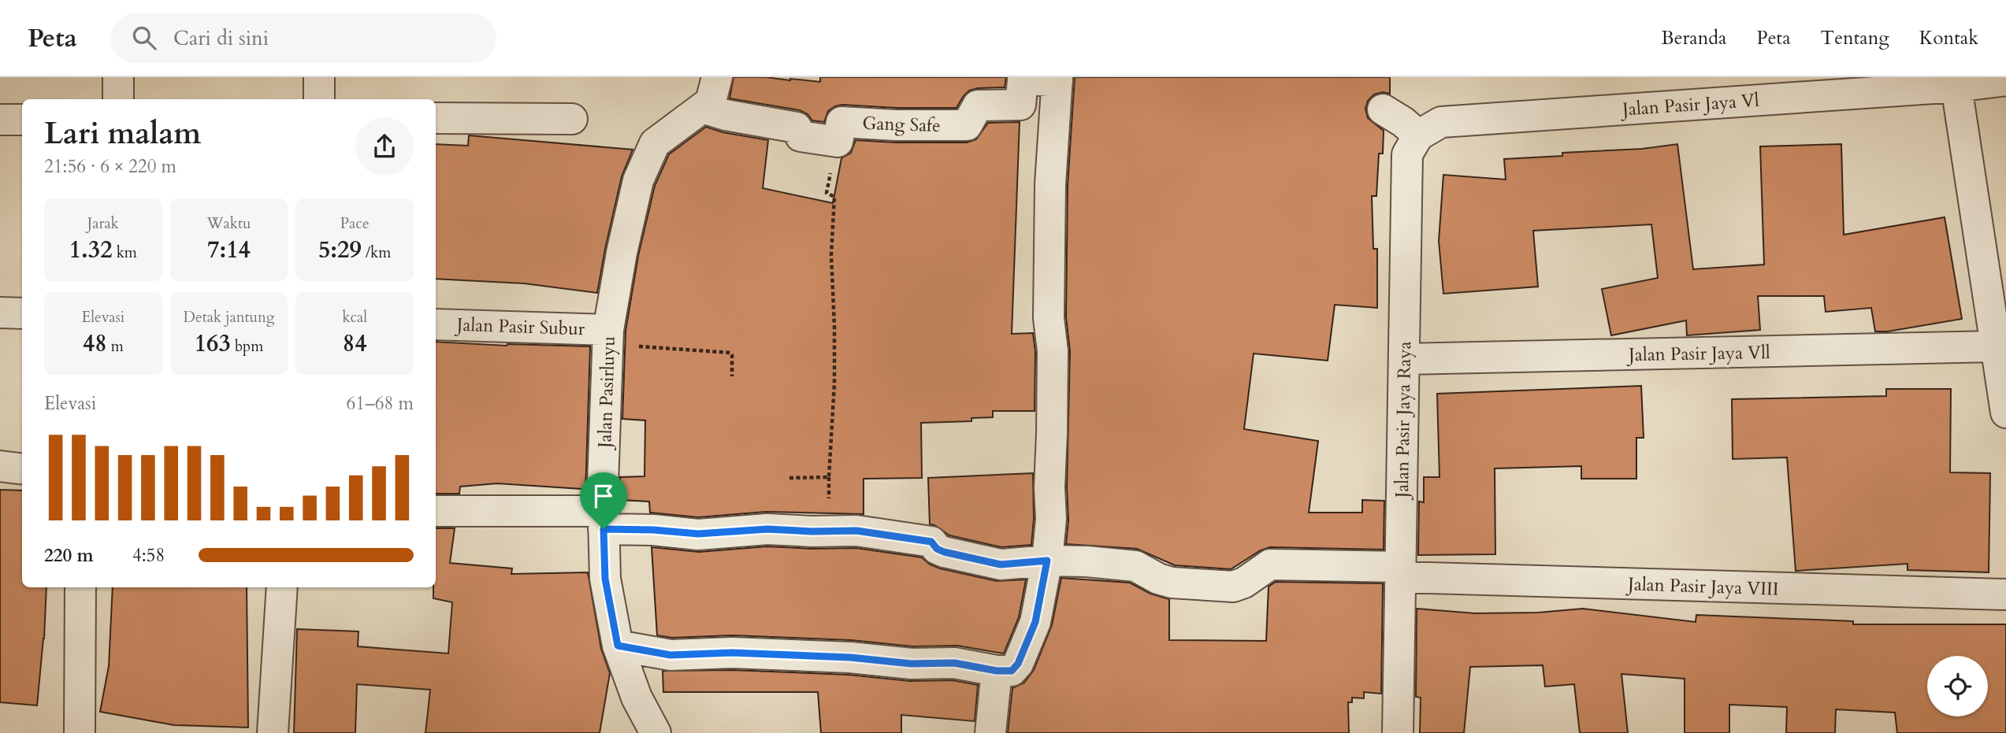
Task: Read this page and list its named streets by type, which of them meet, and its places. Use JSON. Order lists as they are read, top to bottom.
{
  "streets": {
    "street": [
      "Jalan Pasir Jaya Vl",
      "Gang Safe",
      "Jalan Pasir Subur",
      "Jalan Pasir Jaya Vll",
      "Jalan Pasirluyu",
      "Jalan Pasir Jaya Raya",
      "Jalan Pasir Jaya VIII"
    ]
  },
  "crossings": [
    ["Jalan Pasir Jaya Vl", "Jalan Pasir Jaya Raya"],
    ["Gang Safe", "Jalan Pasirluyu"],
    ["Jalan Pasir Subur", "Jalan Pasirluyu"],
    ["Jalan Pasir Jaya Vll", "Jalan Pasir Jaya Raya"],
    ["Jalan Pasirluyu", "Jalan Pasir Jaya VIII"],
    ["Jalan Pasir Jaya Raya", "Jalan Pasir Jaya VIII"]
  ],
  "page": {
    "header": "Peta",
    "search": "Cari di sini",
    "nav": [
      "Beranda",
      "Peta",
      "Tentang",
      "Kontak"
    ],
    "heading": ["Lari malam", "21:56 · 6 × 220 m"],
    "stats": [
      ["Jarak", "1.32 km"],
      ["Waktu", "7:14"],
      ["Pace", "5:29 /km"],
      ["Elevasi", "48 m"],
      ["Detak jantung", "163 bpm"],
      ["kcal", "84"]
    ],
    "chart": ["Elevasi", "61–68 m"],
    "list": [
      {
        "name": "220 m",
        "note": "4:58"
      }
    ]
  }
}
